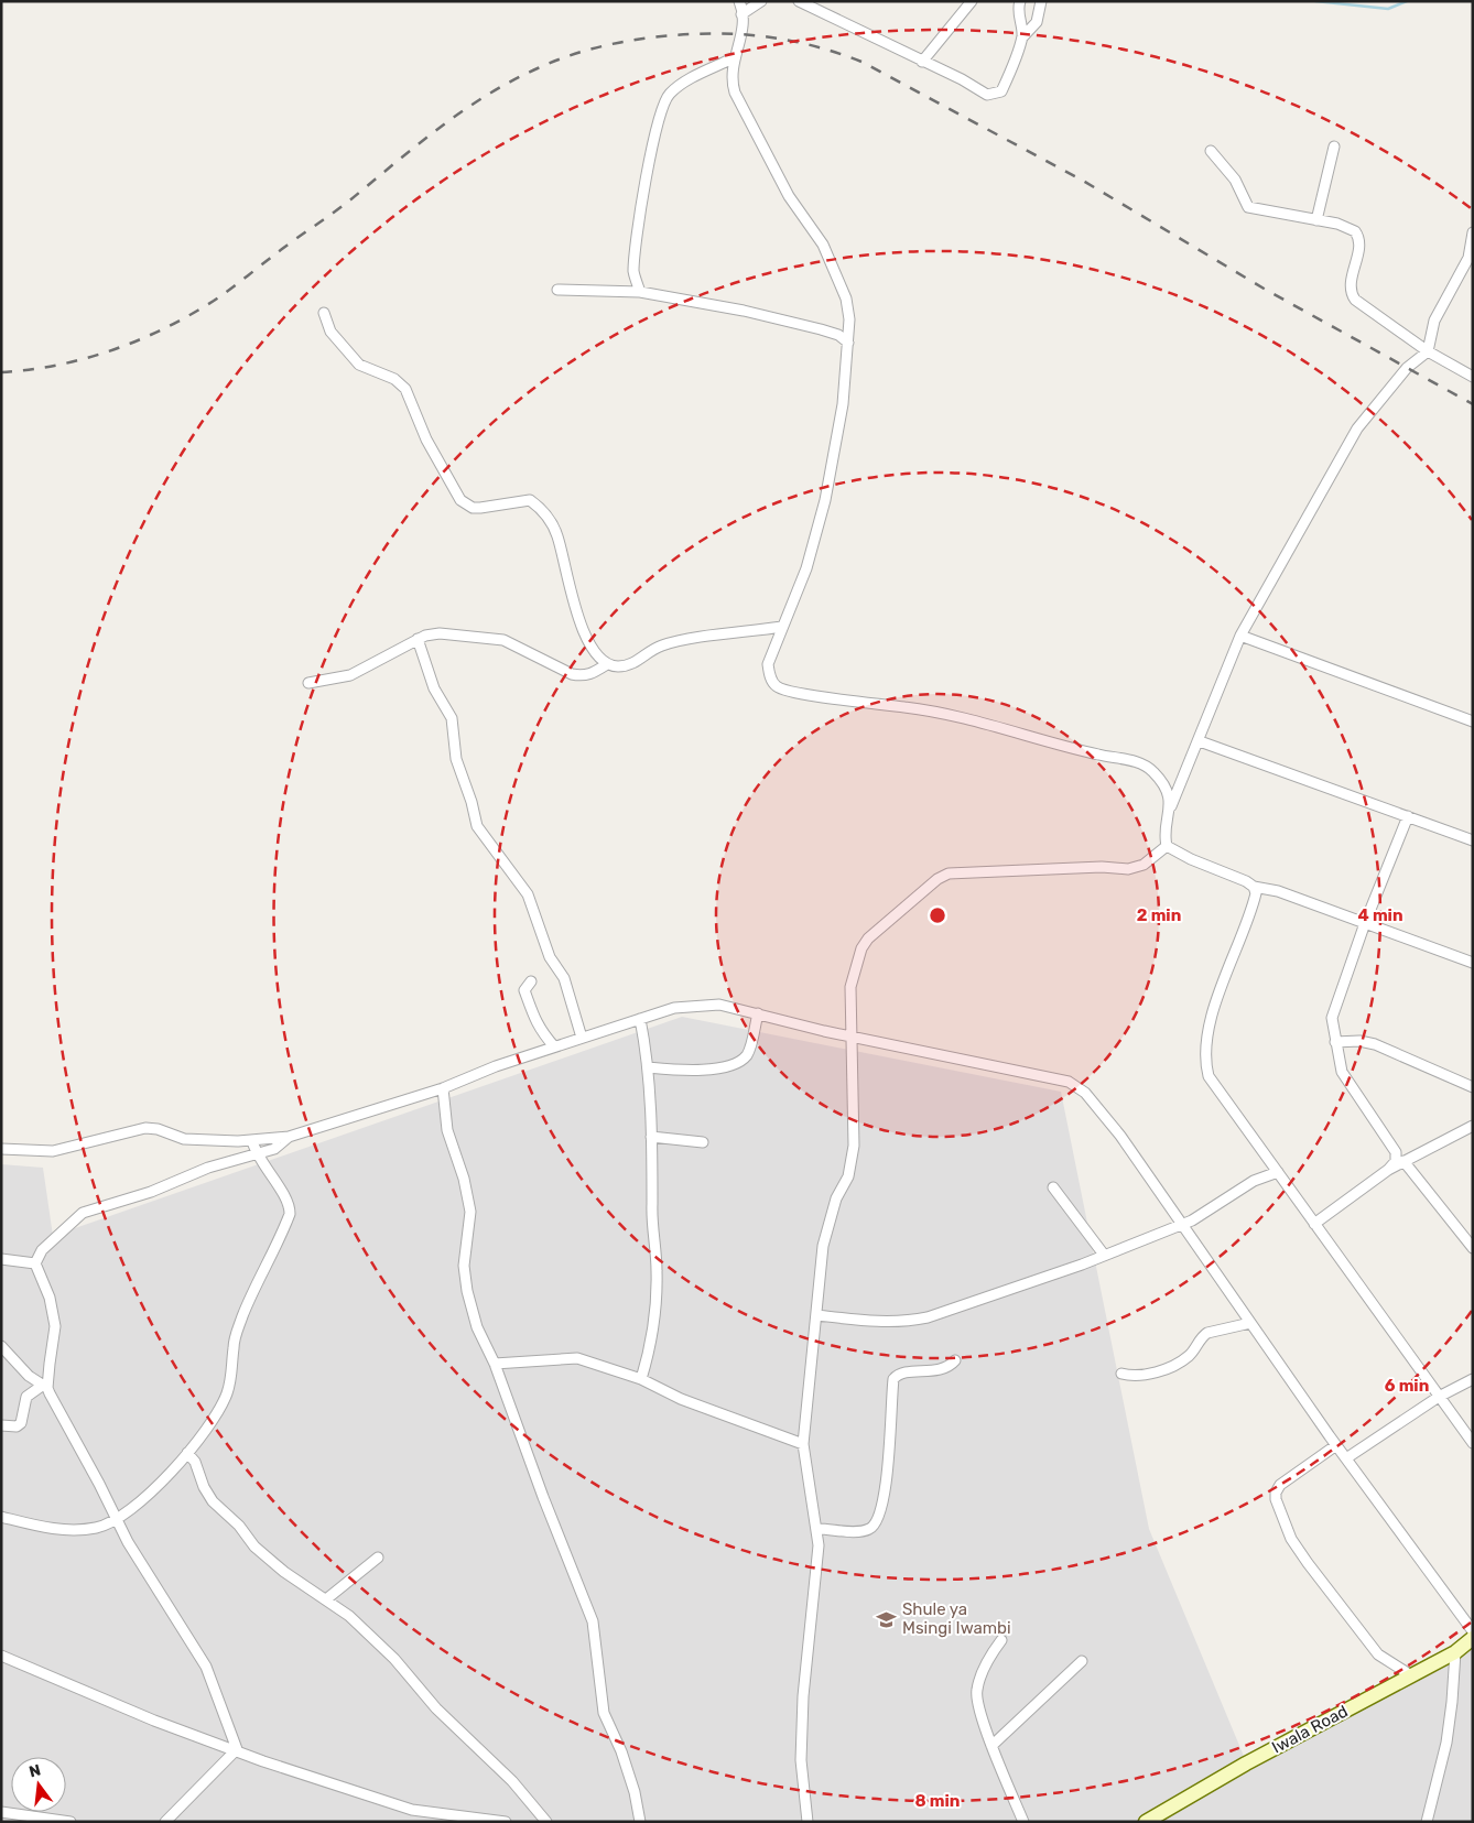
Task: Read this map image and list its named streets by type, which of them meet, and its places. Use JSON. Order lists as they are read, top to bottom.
{
  "streets": {
    "street": ["Iwala Road"]
  },
  "places": {
    "school or university": ["Shule ya Msingi Iwambi"]
  },
  "north": "top",
  "rings": [
    "2 min",
    "4 min",
    "6 min",
    "8 min"
  ]
}
